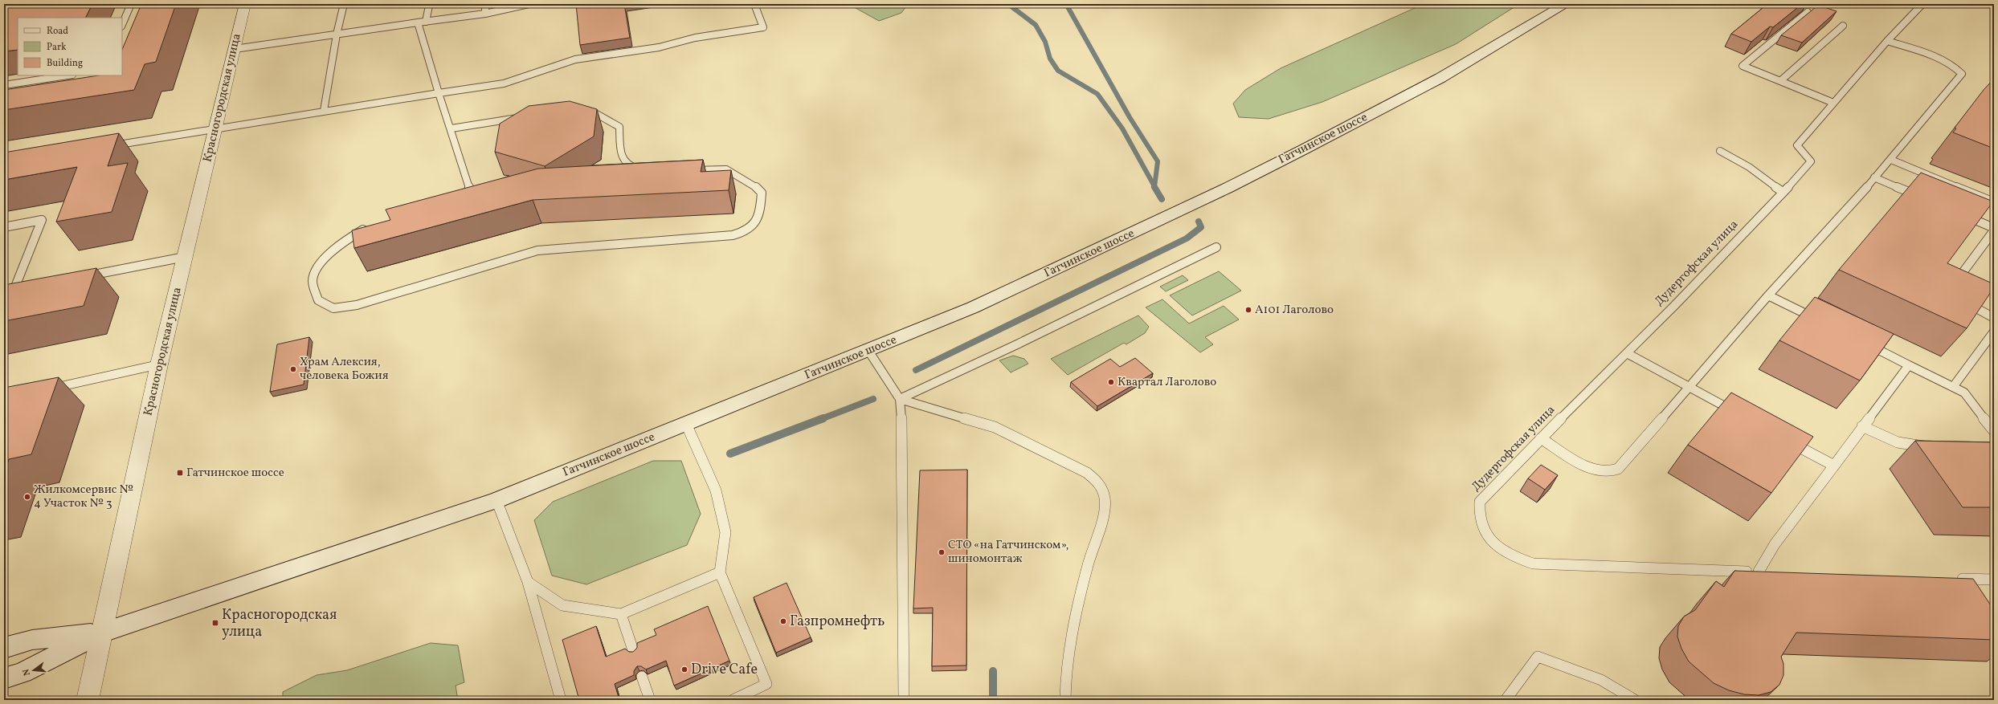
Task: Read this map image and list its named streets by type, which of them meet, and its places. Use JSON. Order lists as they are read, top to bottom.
{
  "streets": {
    "main road": ["Гатчинское шоссе"],
    "street": ["Красногородская улица"],
    "lane": ["Дудергофская улица"]
  },
  "crossings": [
    ["Красногородская улица", "Гатчинское шоссе"]
  ],
  "places": {
    "other": [
      "А101 Лаголово",
      "Храм Алексия, человека Божия",
      "Квартал Лаголово",
      "Жилкомсервис № 4 Участок № 3",
      "СТО «на Гатчинском», шиномонтаж",
      "Газпромнефть",
      "Drive Cafe"
    ],
    "transit": ["Гатчинское шоссе", "Красногородская улица"]
  },
  "legend": ["Road", "Park", "Building"],
  "north": "left"
}
